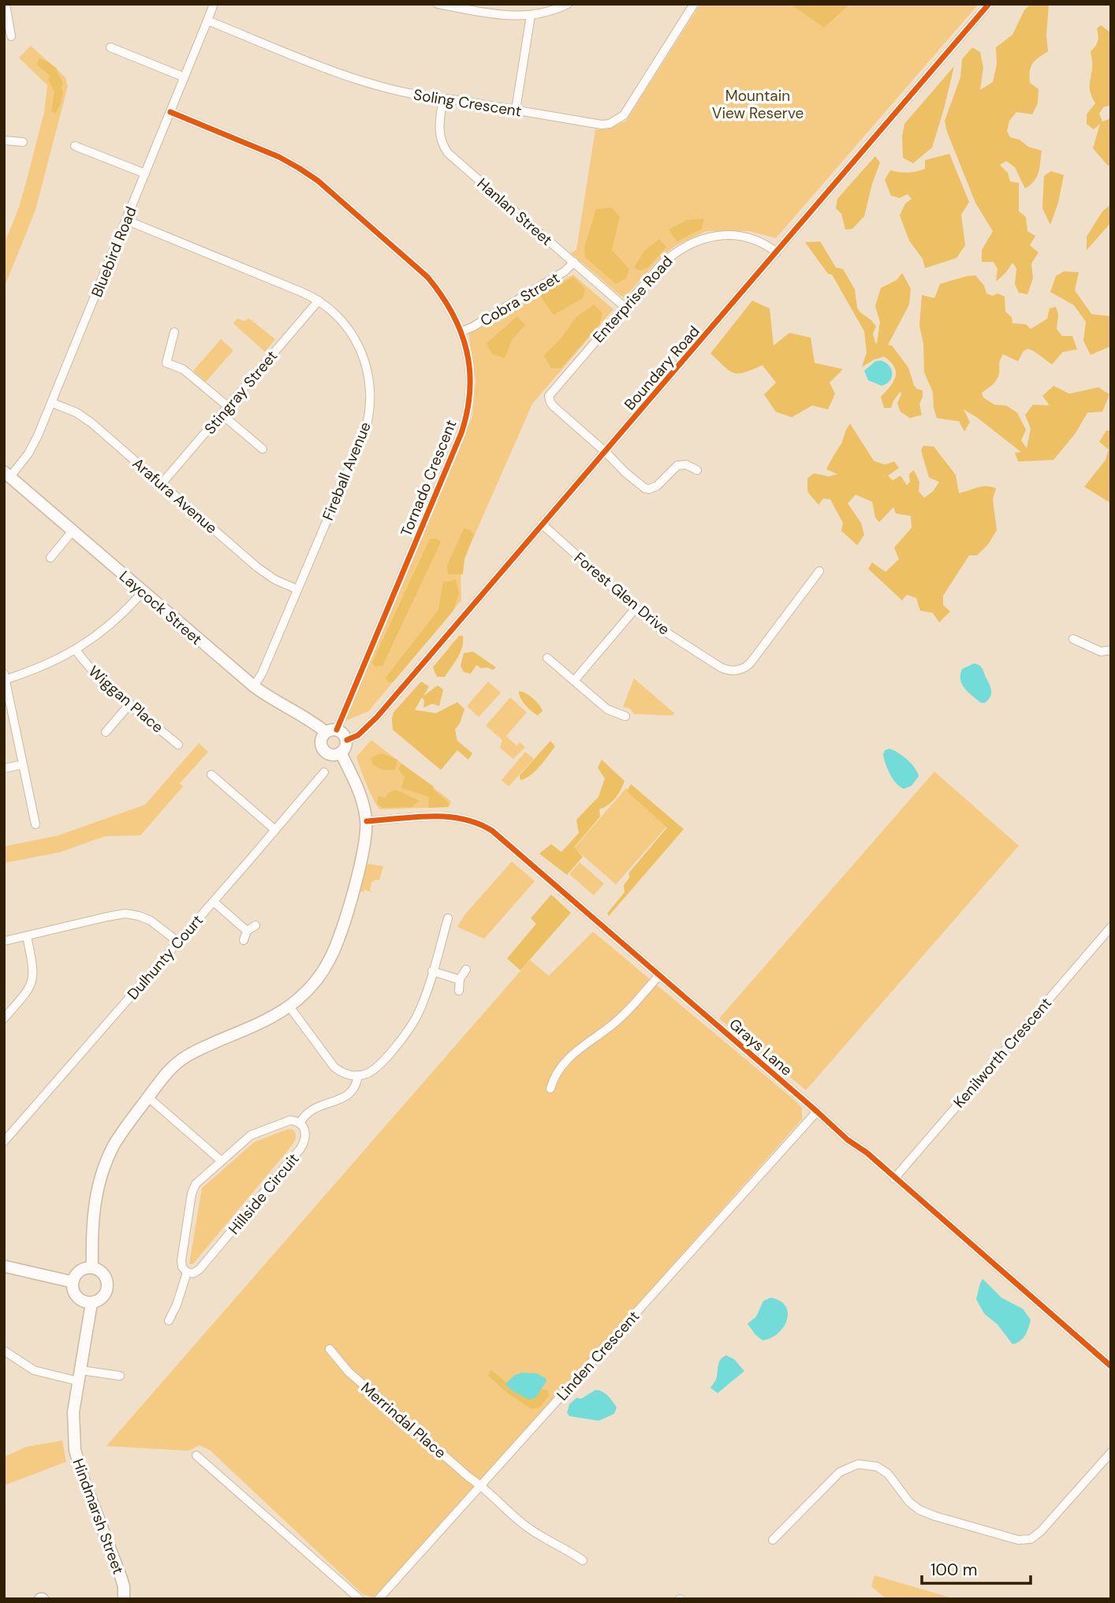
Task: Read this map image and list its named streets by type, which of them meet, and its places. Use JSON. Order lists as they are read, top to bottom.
{
  "streets": {
    "street": [
      "Soling Crescent",
      "Hanlan Street",
      "Bluebird Road",
      "Cobra Street",
      "Enterprise Road",
      "Boundary Road",
      "Stingray Street",
      "Fireball Avenue",
      "Tornado Crescent",
      "Arafura Avenue",
      "Forest Glen Drive",
      "Laycock Street",
      "Wiggan Place",
      "Dulhunty Court",
      "Grays Lane",
      "Kenilworth Crescent",
      "Hillside Circuit",
      "Linden Crescent",
      "Merrindal Place",
      "Hindmarsh Street"
    ]
  },
  "crossings": [
    ["Soling Crescent", "Hanlan Street"],
    ["Soling Crescent", "Bluebird Road"],
    ["Hanlan Street", "Cobra Street"],
    ["Hanlan Street", "Enterprise Road"],
    ["Bluebird Road", "Fireball Avenue"],
    ["Bluebird Road", "Tornado Crescent"],
    ["Bluebird Road", "Arafura Avenue"],
    ["Bluebird Road", "Laycock Street"],
    ["Cobra Street", "Tornado Crescent"],
    ["Enterprise Road", "Boundary Road"],
    ["Boundary Road", "Tornado Crescent"],
    ["Boundary Road", "Forest Glen Drive"],
    ["Boundary Road", "Laycock Street"],
    ["Stingray Street", "Fireball Avenue"],
    ["Stingray Street", "Arafura Avenue"],
    ["Fireball Avenue", "Arafura Avenue"],
    ["Fireball Avenue", "Laycock Street"],
    ["Tornado Crescent", "Laycock Street"],
    ["Grays Lane", "Kenilworth Crescent"],
    ["Grays Lane", "Linden Crescent"],
    ["Linden Crescent", "Merrindal Place"]
  ],
  "parks": ["Mountain View Reserve"],
  "scale_bar": "100 m"
}
